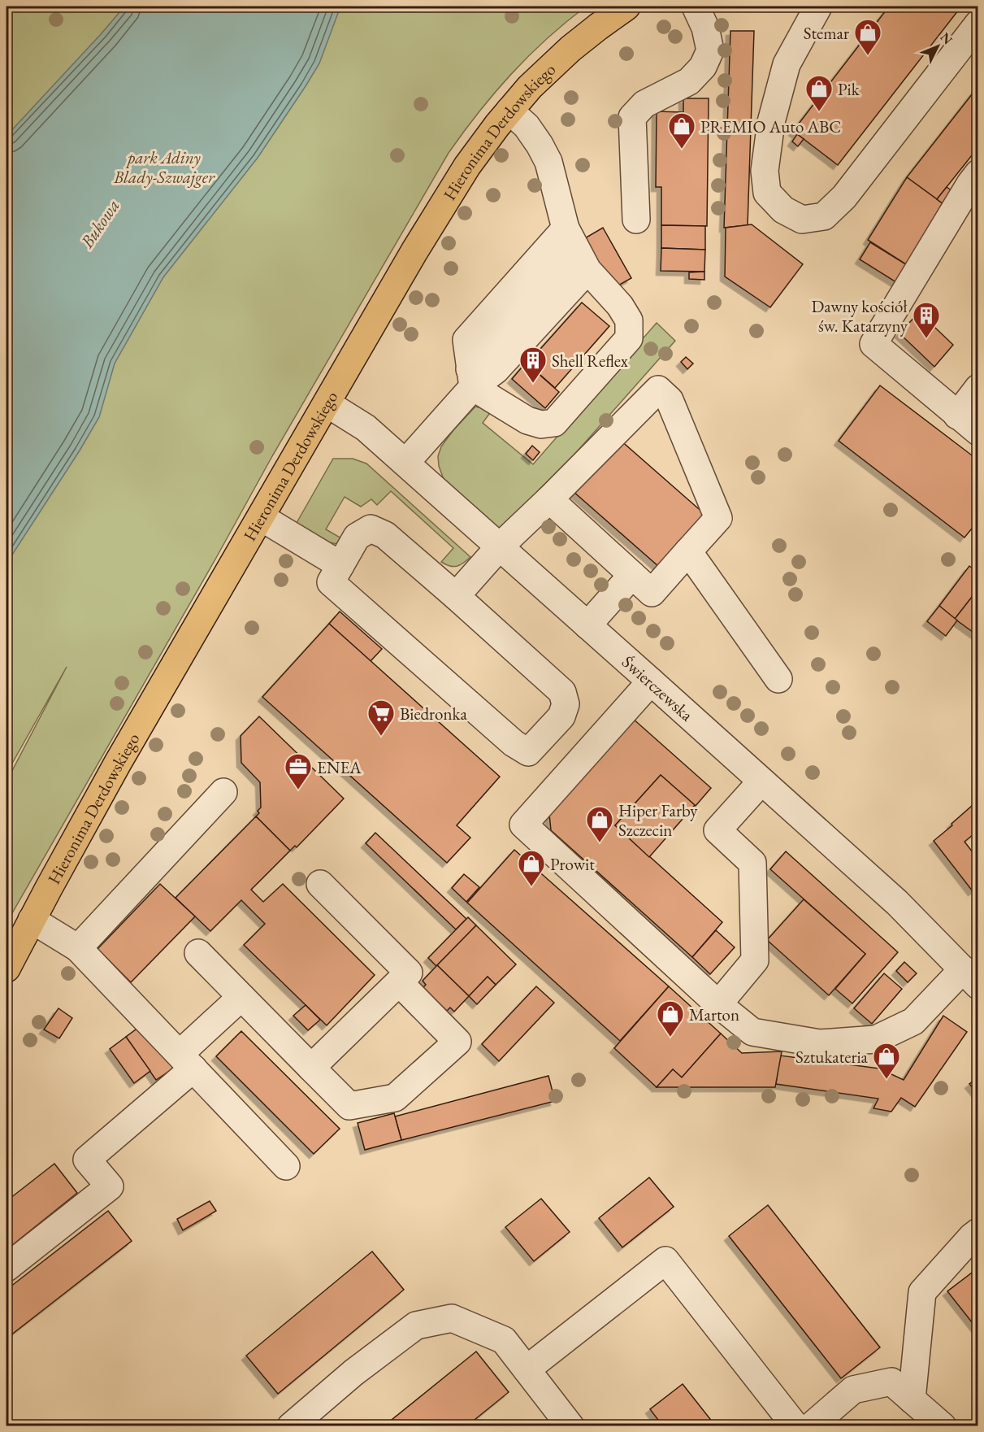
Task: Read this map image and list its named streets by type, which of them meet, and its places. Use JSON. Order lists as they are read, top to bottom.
{
  "streets": {
    "main road": ["Hieronima Derdowskiego"],
    "street": ["Świerczewska"]
  },
  "crossings": [
    ["Hieronima Derdowskiego", "Świerczewska"]
  ],
  "water": ["Bukowa"],
  "parks": ["park Adiny Blady-Szwajger"],
  "places": {
    "shop": [
      "Stemar",
      "Pik",
      "PREMIO Auto ABC",
      "Hiper Farby Szczecin",
      "Prowit",
      "Marton",
      "Sztukateria"
    ],
    "building": ["Dawny kościół św. Katarzyny", "Shell Reflex"],
    "supermarket": ["Biedronka"],
    "office": ["ENEA"]
  },
  "north": "top right"
}
